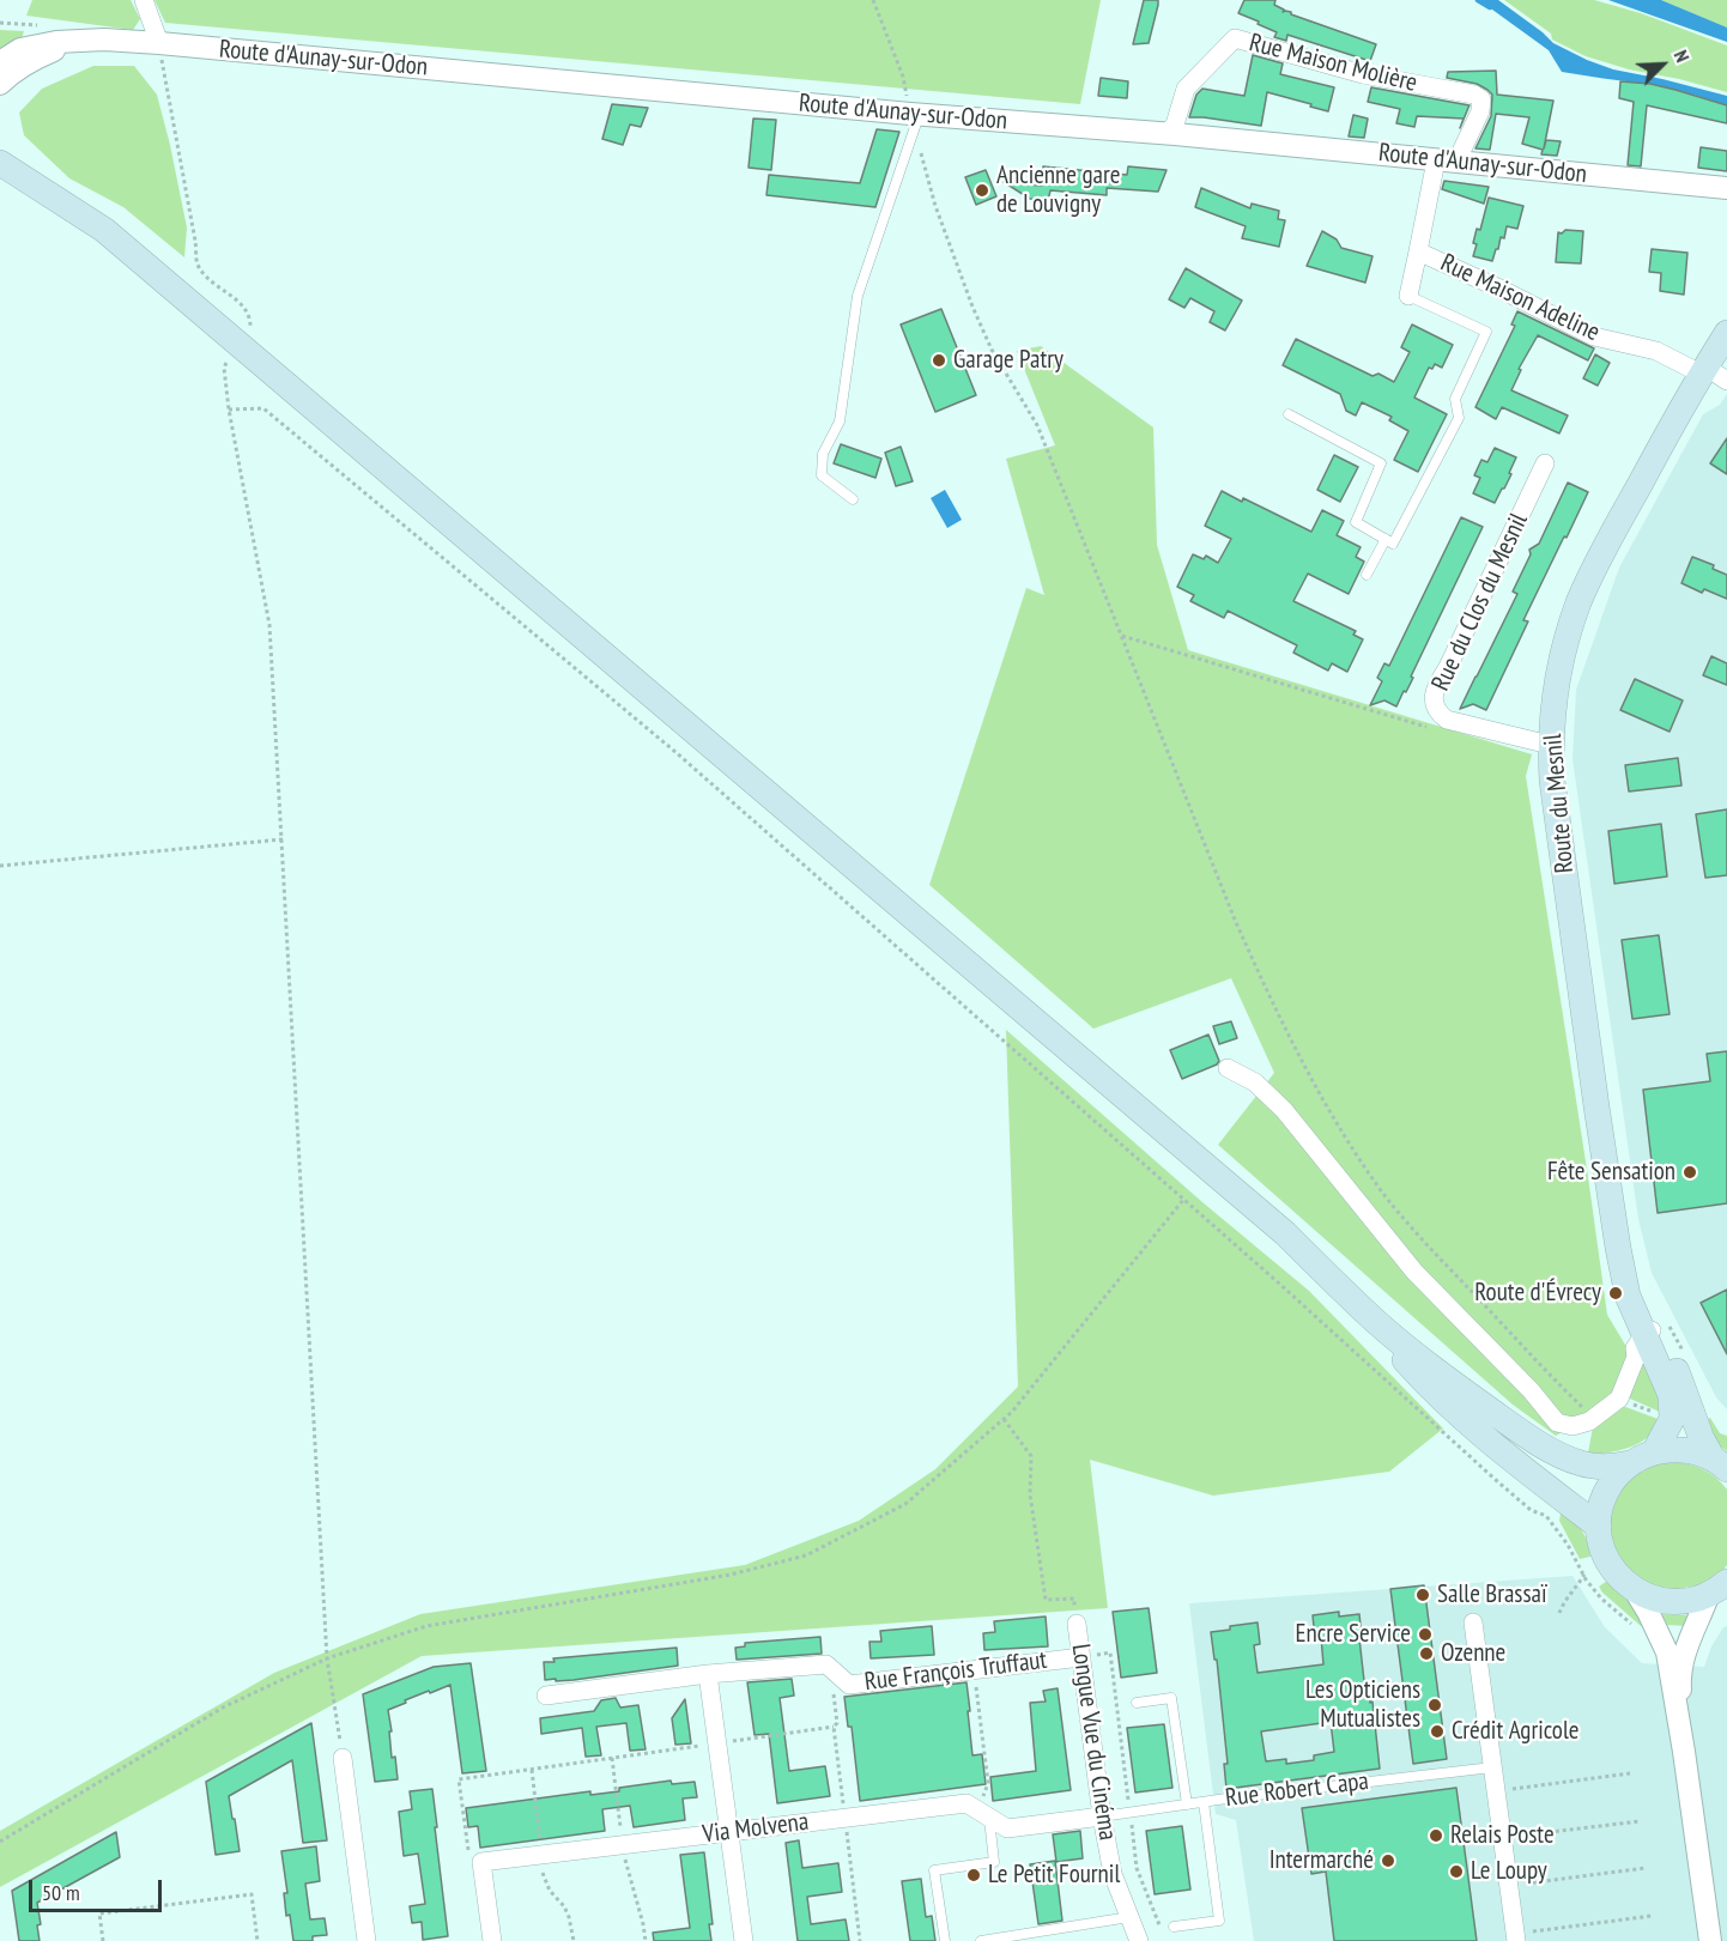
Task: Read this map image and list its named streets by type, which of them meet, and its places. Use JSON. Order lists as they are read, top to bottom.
{
  "streets": {
    "main road": ["Route du Mesnil"],
    "street": [
      "Route d'Aunay-sur-Odon",
      "Rue Maison Molière",
      "Rue Maison Adeline",
      "Rue du Clos du Mesnil",
      "Rue François Truffaut",
      "Longue Vue du Cinéma",
      "Via Molvena"
    ],
    "lane": ["Rue Robert Capa"]
  },
  "crossings": [
    ["Route d'Aunay-sur-Odon", "Rue Maison Molière"],
    ["Route d'Aunay-sur-Odon", "Rue Maison Adeline"],
    ["Rue Maison Molière", "Rue Maison Adeline"],
    ["Rue Maison Adeline", "Route du Mesnil"],
    ["Rue du Clos du Mesnil", "Route du Mesnil"],
    ["Rue François Truffaut", "Longue Vue du Cinéma"],
    ["Longue Vue du Cinéma", "Rue Robert Capa"],
    ["Longue Vue du Cinéma", "Via Molvena"],
    ["Rue Robert Capa", "Via Molvena"]
  ],
  "places": [
    "Ancienne gare de Louvigny",
    "Garage Patry",
    "Fête Sensation",
    "Route d'Évrecy",
    "Salle Brassaï",
    "Encre Service",
    "Ozenne",
    "Les Opticiens Mutualistes",
    "Crédit Agricole",
    "Relais Poste",
    "Intermarché",
    "Le Loupy",
    "Le Petit Fournil"
  ],
  "scale_bar": "50 m",
  "north": "top right"
}
